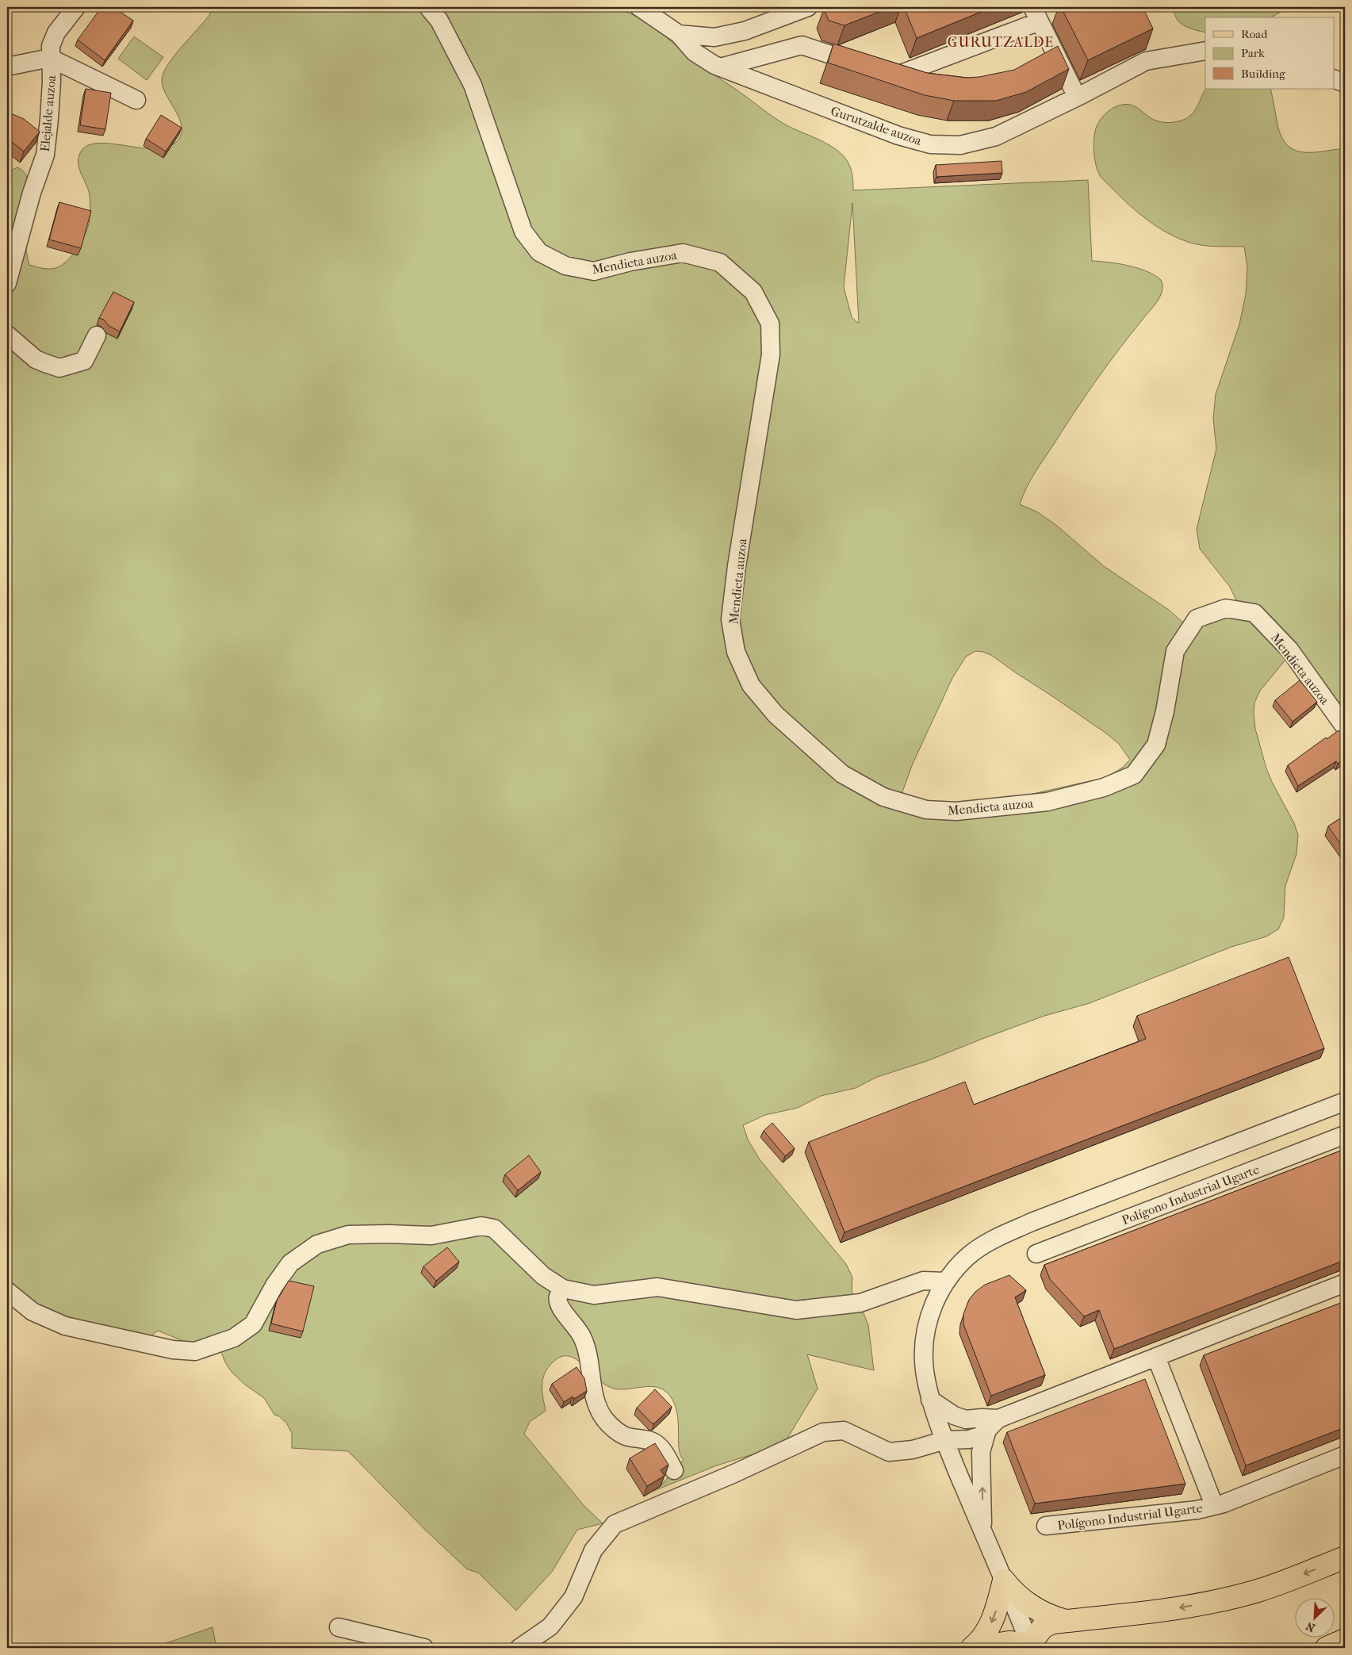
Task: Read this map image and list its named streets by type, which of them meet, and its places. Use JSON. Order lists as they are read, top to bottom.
{
  "streets": {
    "street": [
      "Elejalde auzoa",
      "Gurutzalde auzoa",
      "Mendieta auzoa",
      "Polígono Industrial Ugarte"
    ]
  },
  "districts": ["GURUTZALDE"],
  "legend": ["Road", "Park", "Building"],
  "north": "bottom left"
}
